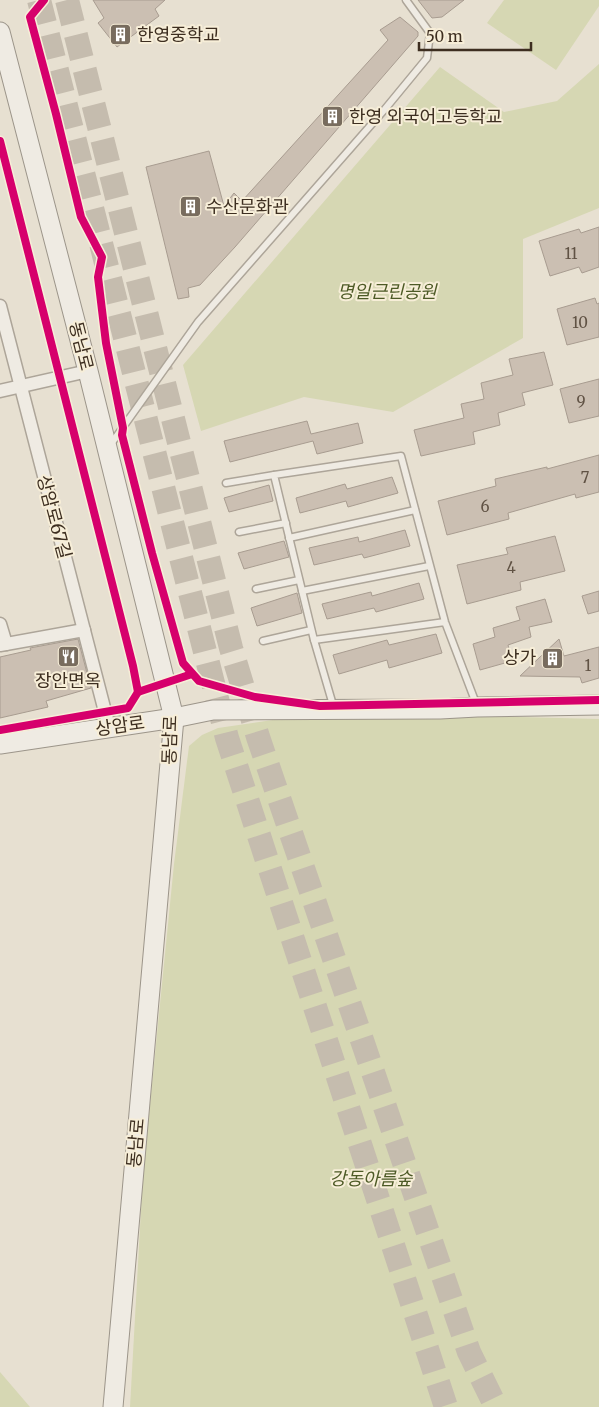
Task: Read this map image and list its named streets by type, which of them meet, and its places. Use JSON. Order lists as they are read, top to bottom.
{
  "streets": {
    "main road": ["동남로", "상암로"],
    "street": ["상암로67길"]
  },
  "crossings": [
    ["동남로", "상암로"],
    ["상암로67길", "상암로"]
  ],
  "parks": ["명일근린공원", "강동아름숲"],
  "places": {
    "building": [
      "한영중학교",
      "한영 외국어고등학교",
      "수산문화관",
      "상가"
    ],
    "restaurant": ["장안면옥"]
  },
  "house_numbers": [
    "11",
    "10",
    "9",
    "7",
    "6",
    "4",
    "1"
  ],
  "scale_bar": "50 m"
}
